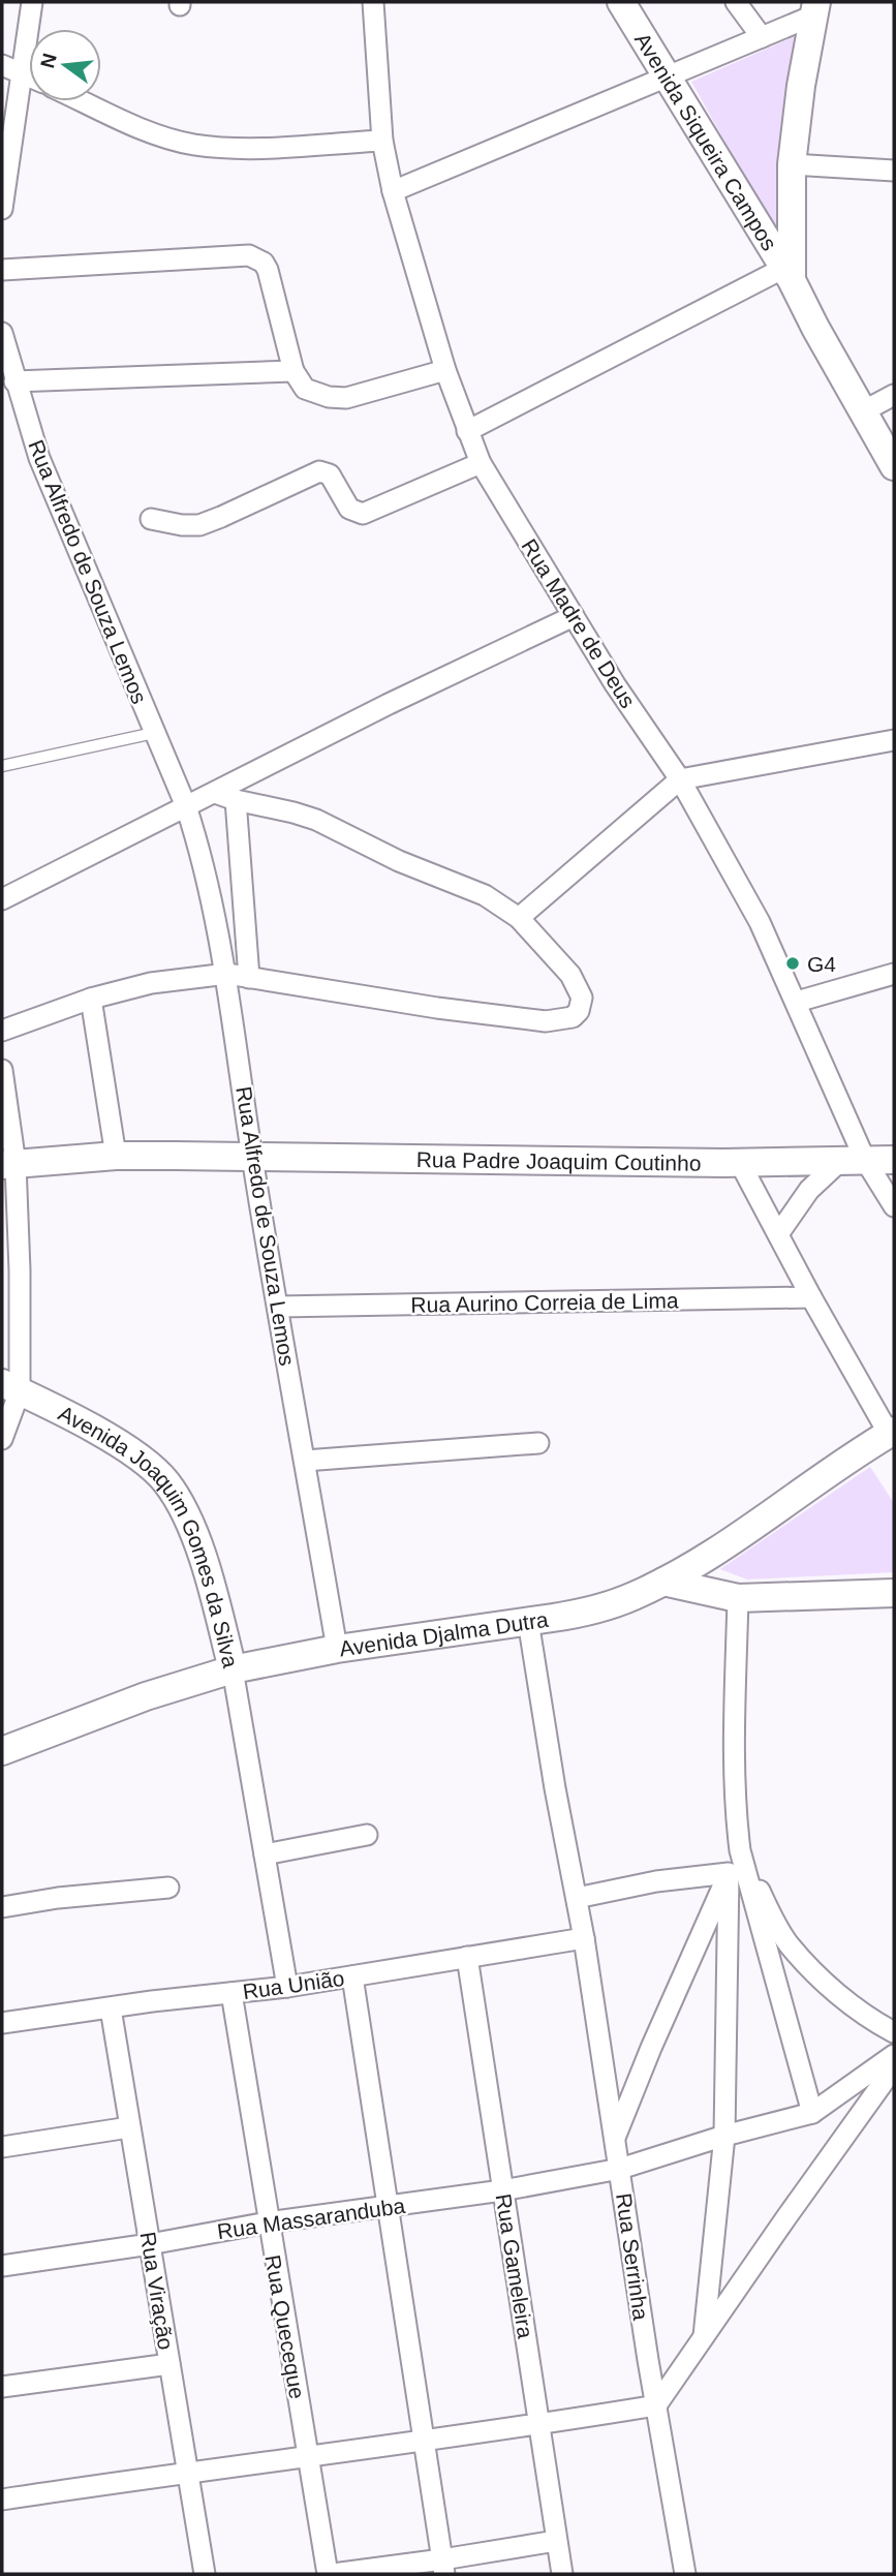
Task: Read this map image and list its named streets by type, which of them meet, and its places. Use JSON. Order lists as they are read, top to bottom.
{
  "streets": {
    "street": [
      "Avenida Siqueira Campos",
      "Rua Alfredo de Souza Lemos",
      "Rua Madre de Deus",
      "Rua Padre Joaquim Coutinho",
      "Rua Aurino Correia de Lima",
      "Avenida Joaquim Gomes da Silva",
      "Avenida Djalma Dutra",
      "Rua União",
      "Rua Massaranduba",
      "Rua Serrinha",
      "Rua Gameleira",
      "Rua Viração",
      "Rua Queceque"
    ]
  },
  "crossings": [
    ["Rua Alfredo de Souza Lemos", "Rua Padre Joaquim Coutinho"],
    ["Rua Alfredo de Souza Lemos", "Rua Aurino Correia de Lima"],
    ["Rua Alfredo de Souza Lemos", "Avenida Djalma Dutra"],
    ["Rua Madre de Deus", "Rua Padre Joaquim Coutinho"],
    ["Avenida Joaquim Gomes da Silva", "Avenida Djalma Dutra"],
    ["Avenida Joaquim Gomes da Silva", "Rua União"],
    ["Avenida Djalma Dutra", "Rua Serrinha"],
    ["Rua União", "Rua Serrinha"],
    ["Rua União", "Rua Gameleira"],
    ["Rua União", "Rua Viração"],
    ["Rua União", "Rua Queceque"],
    ["Rua Massaranduba", "Rua Serrinha"],
    ["Rua Massaranduba", "Rua Gameleira"],
    ["Rua Massaranduba", "Rua Viração"],
    ["Rua Massaranduba", "Rua Queceque"]
  ],
  "places": ["G4"],
  "north": "left"
}
